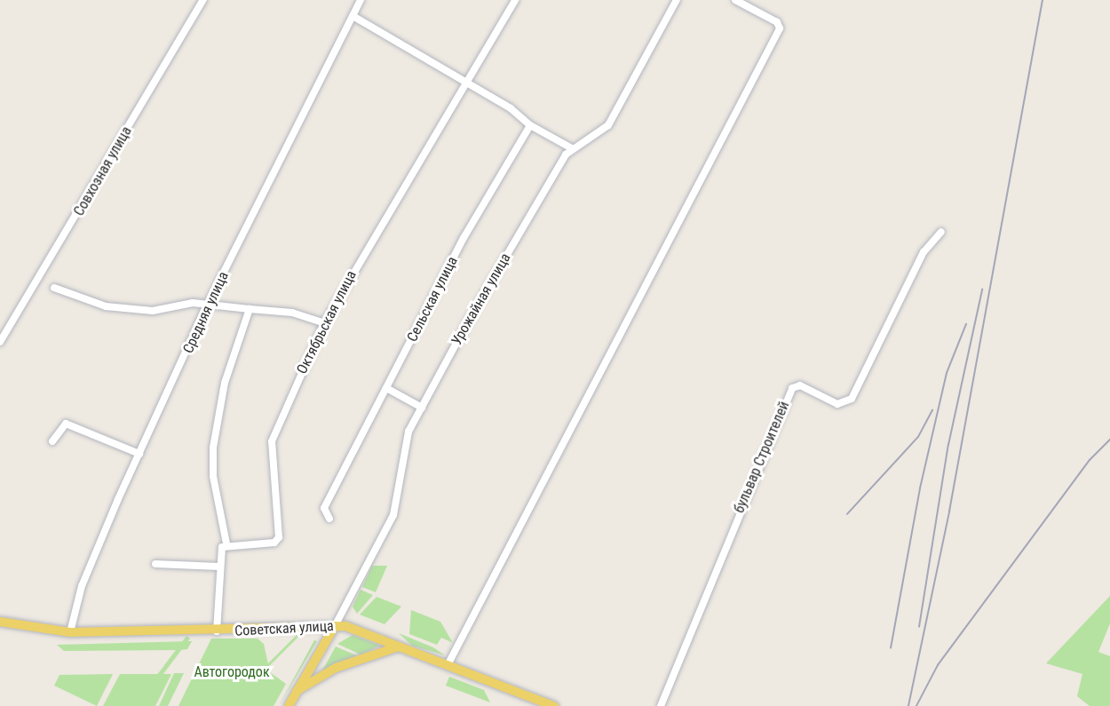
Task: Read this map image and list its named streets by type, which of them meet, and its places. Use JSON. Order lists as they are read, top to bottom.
{
  "streets": {
    "main road": ["Советская улица"],
    "street": [
      "Совхозная улица",
      "Сельская улица",
      "Урожайная улица",
      "Средняя улица",
      "Октябрьская улица",
      "бульвар Строителей"
    ]
  },
  "crossings": [
    ["Урожайная улица", "Советская улица"],
    ["Средняя улица", "Советская улица"]
  ],
  "parks": ["Автогородок"]
}
